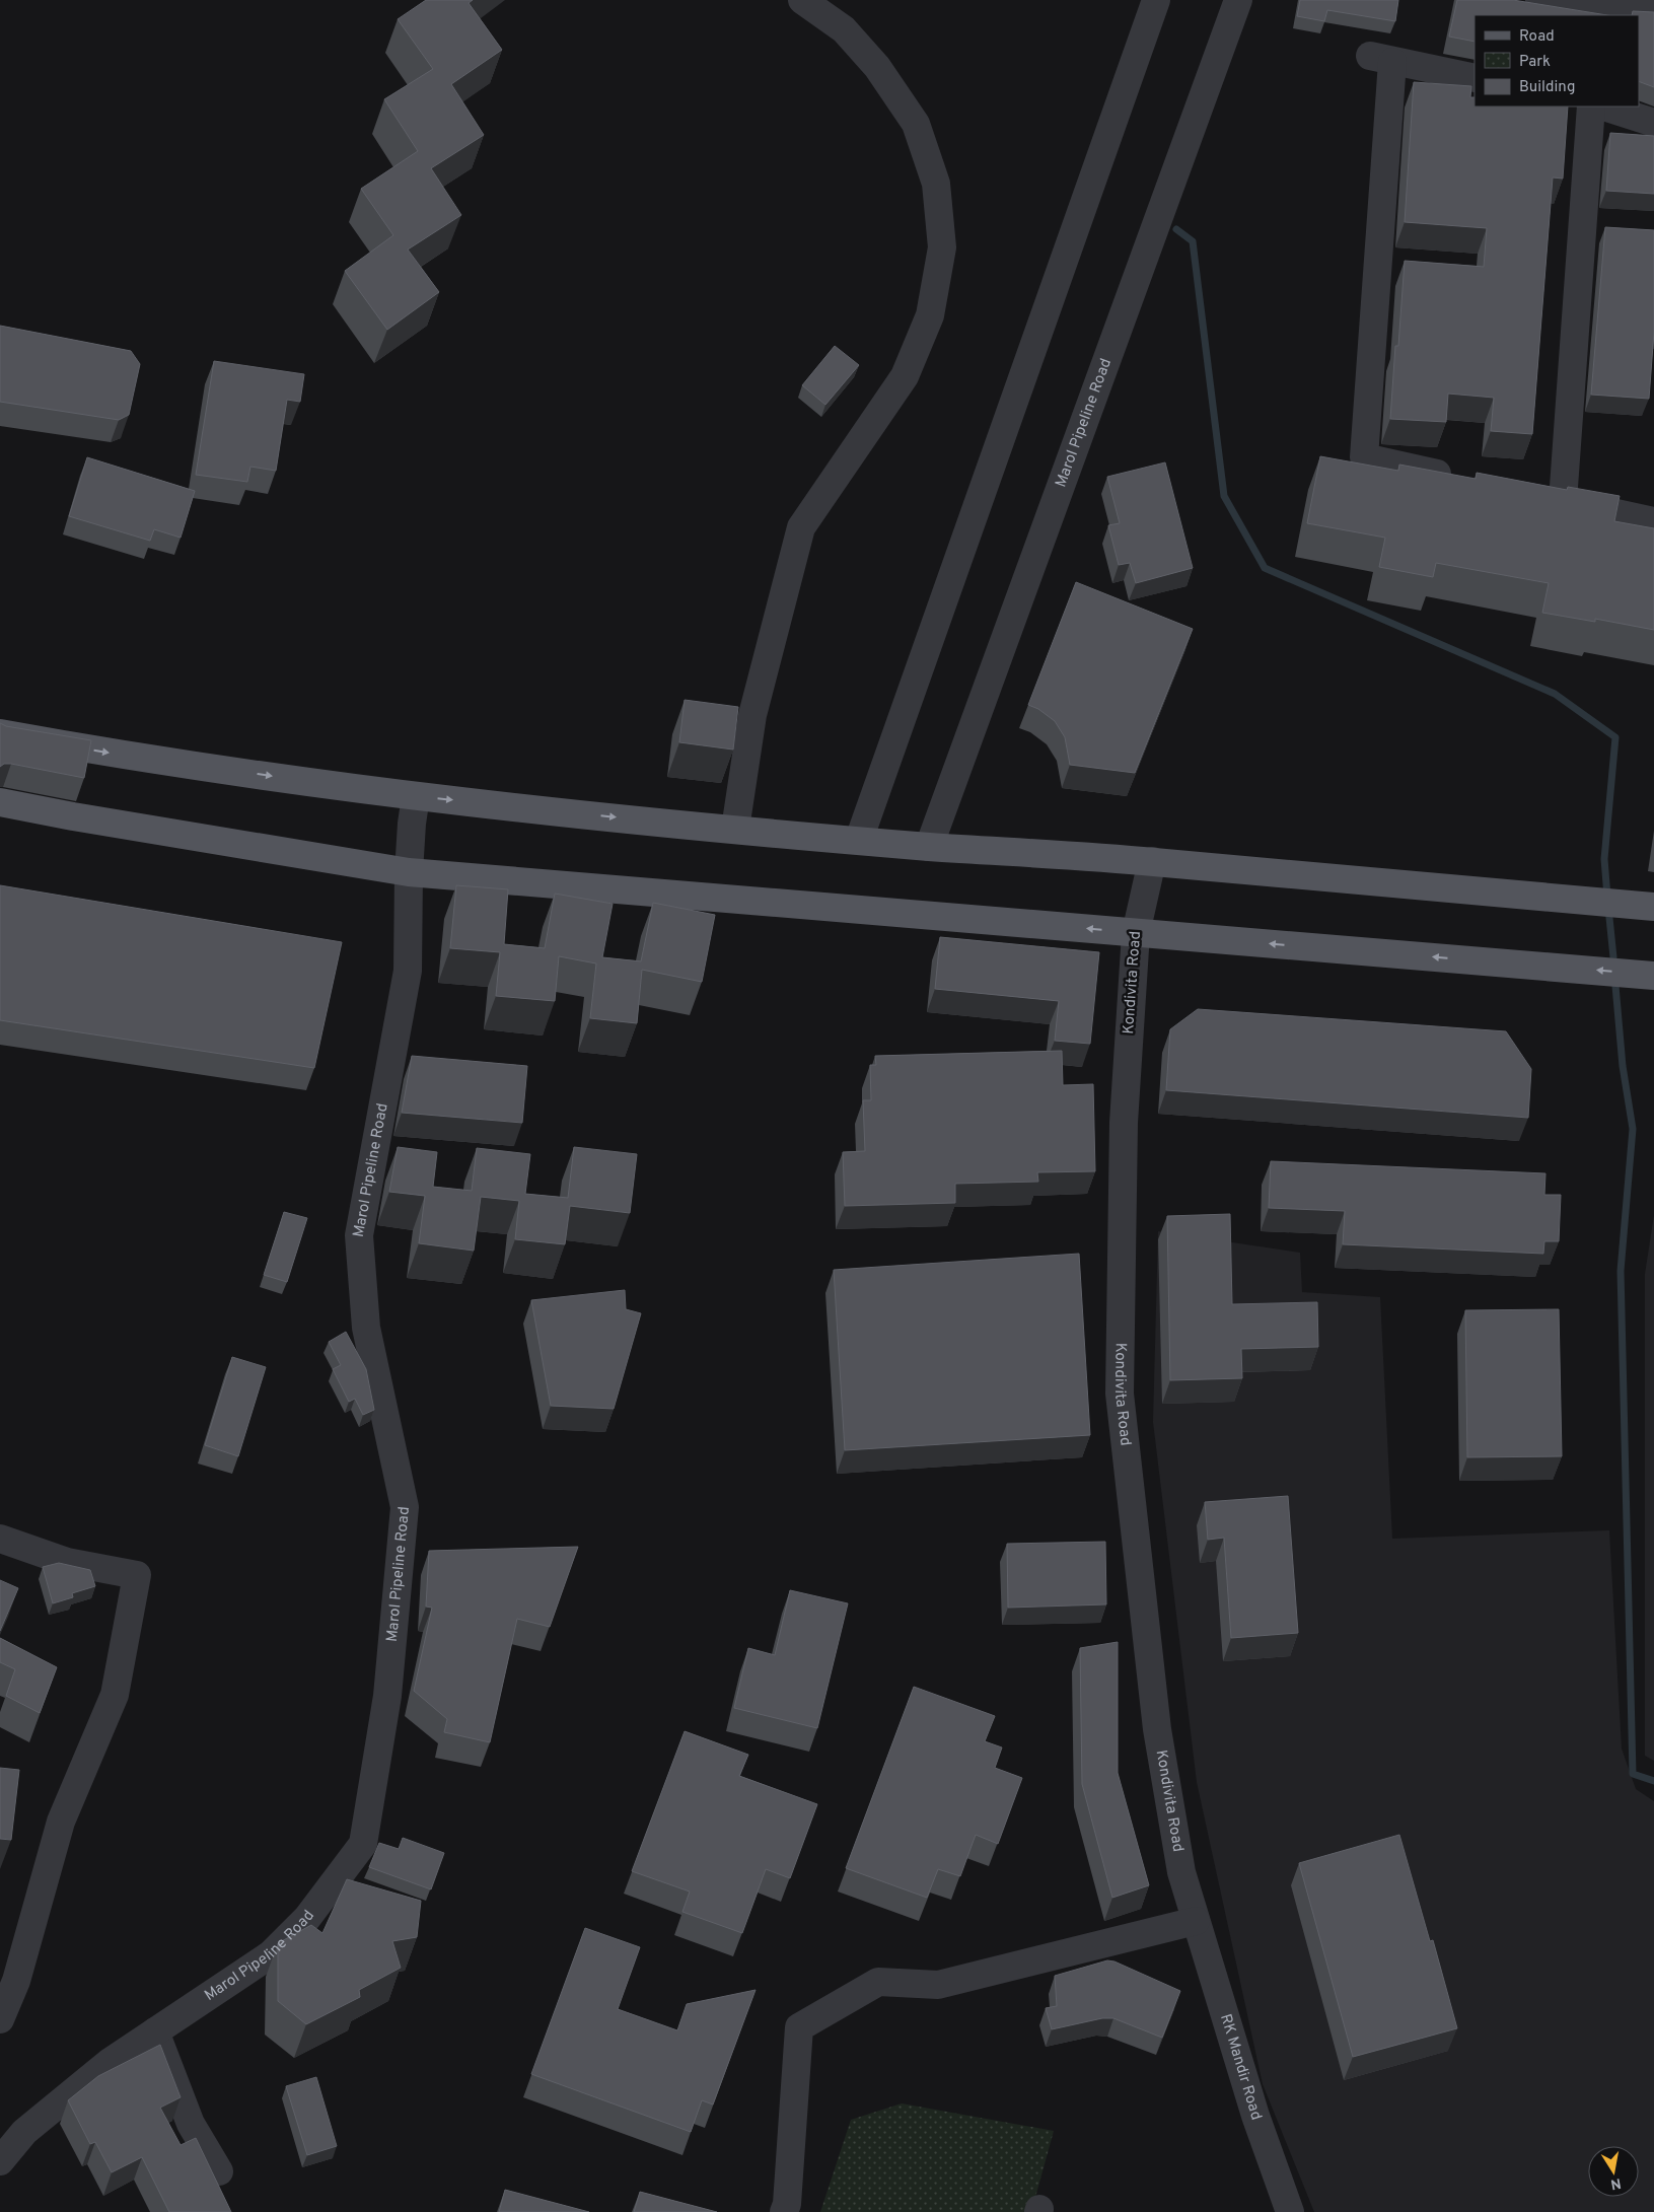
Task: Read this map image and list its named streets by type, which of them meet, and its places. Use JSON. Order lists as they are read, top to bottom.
{
  "streets": {
    "street": ["Marol Pipeline Road", "Kondivita Road", "RK Mandir Road"]
  },
  "crossings": [
    ["Kondivita Road", "RK Mandir Road"]
  ],
  "legend": ["Road", "Park", "Building"],
  "north": "bottom"
}
